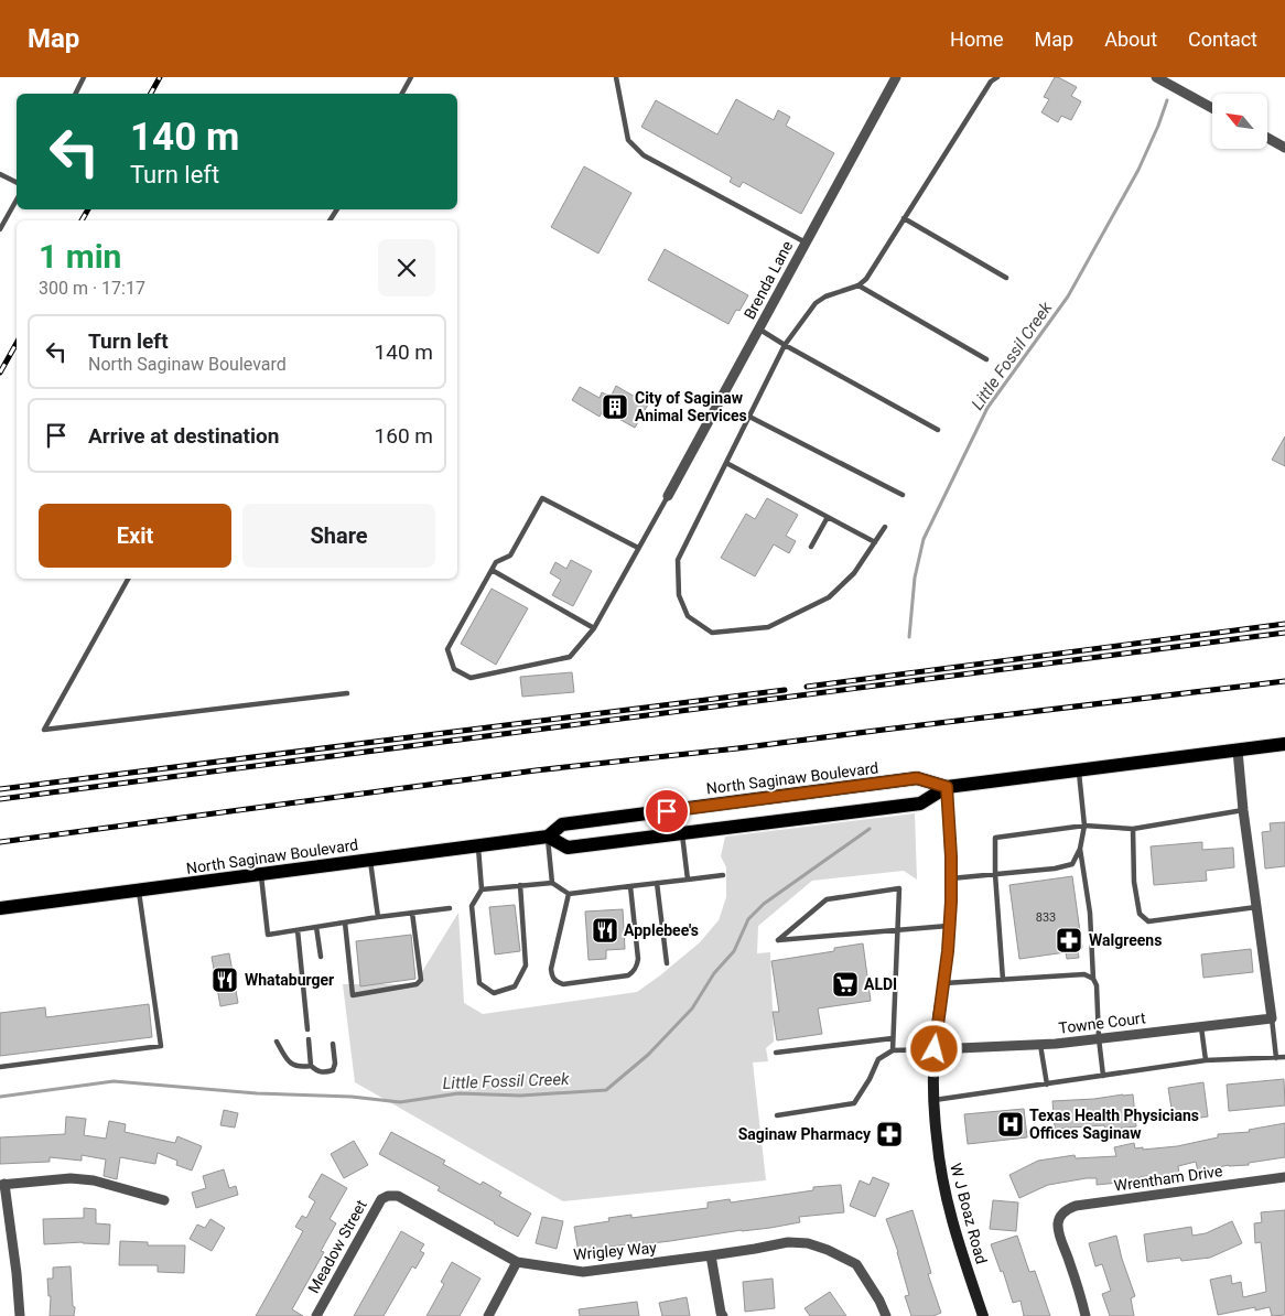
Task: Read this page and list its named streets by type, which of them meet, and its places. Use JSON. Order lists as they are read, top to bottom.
{
  "streets": {
    "main road": ["North Saginaw Boulevard", "W J Boaz Road"],
    "street": [
      "Brenda Lane",
      "Towne Court",
      "Wrentham Drive",
      "Meadow Street",
      "Wrigley Way"
    ]
  },
  "crossings": [
    ["North Saginaw Boulevard", "W J Boaz Road"],
    ["Towne Court", "W J Boaz Road"],
    ["Meadow Street", "Wrigley Way"]
  ],
  "water": ["Little Fossil Creek"],
  "places": {
    "building": ["City of Saginaw Animal Services"],
    "restaurant": ["Applebee's", "Whataburger"],
    "pharmacy": ["Walgreens", "Saginaw Pharmacy"],
    "supermarket": ["ALDI"],
    "hospital": ["Texas Health Physicians Offices Saginaw"]
  },
  "house_numbers": ["833"],
  "north": "top left",
  "page": {
    "header": "Map",
    "nav": [
      "Home",
      "Map",
      "About",
      "Contact"
    ],
    "turn": ["140 m", "Turn left"],
    "heading": ["1 min", "300 m · 17:17"],
    "list": [
      {
        "name": "Turn left",
        "note": "North Saginaw Boulevard",
        "value": "140 m"
      },
      {
        "name": "Arrive at destination",
        "value": "160 m"
      }
    ],
    "buttons": ["Exit", "Share"]
  }
}
